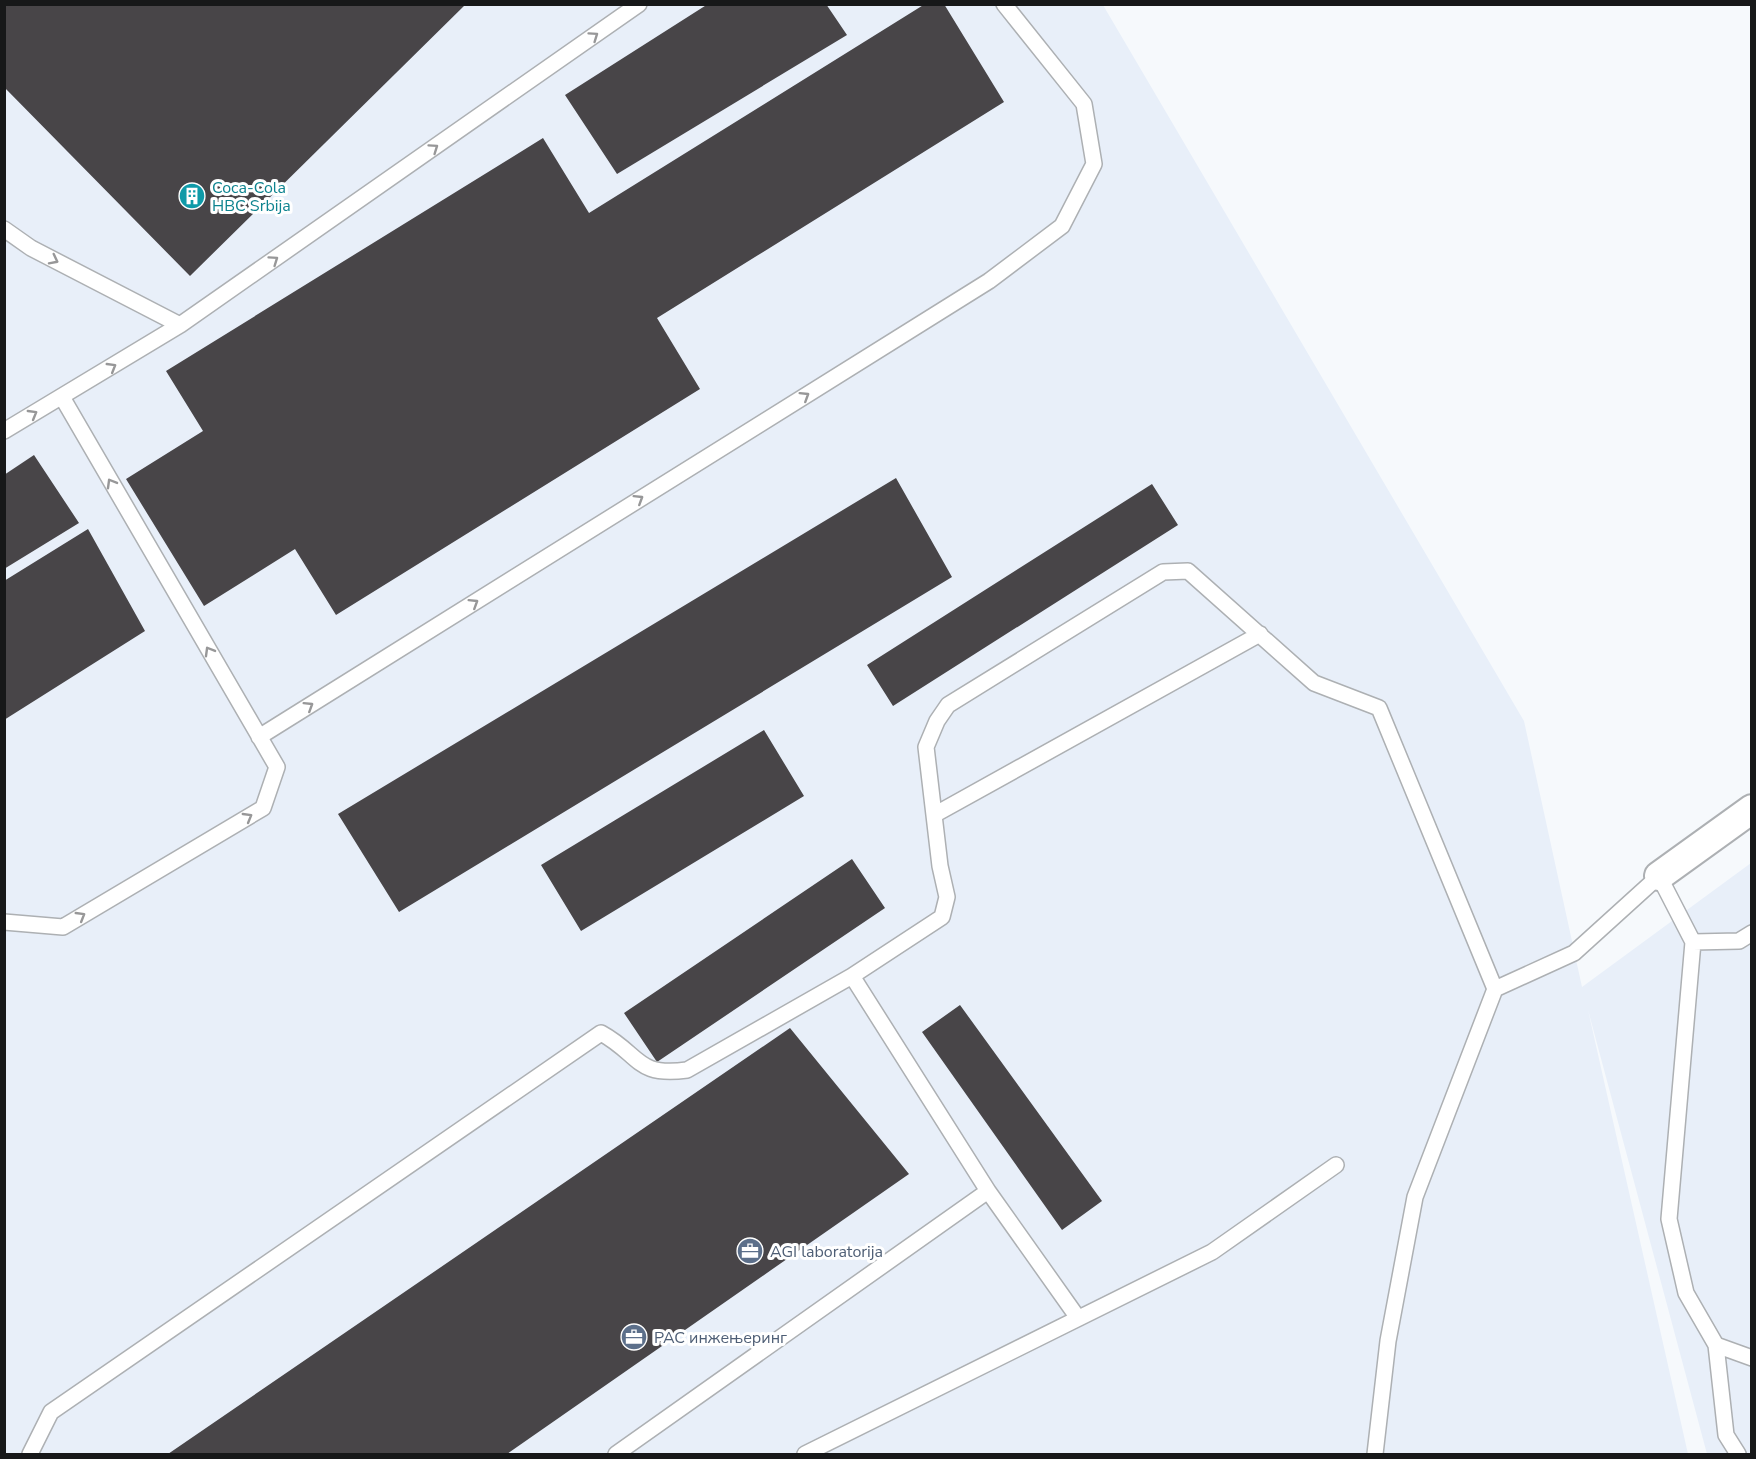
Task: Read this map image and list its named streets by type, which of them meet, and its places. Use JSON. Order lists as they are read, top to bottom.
{
  "places": {
    "building": ["Coca-Cola HBC Srbija"],
    "office": ["AGI laboratorija", "РАС инжењеринг"]
  }
}
